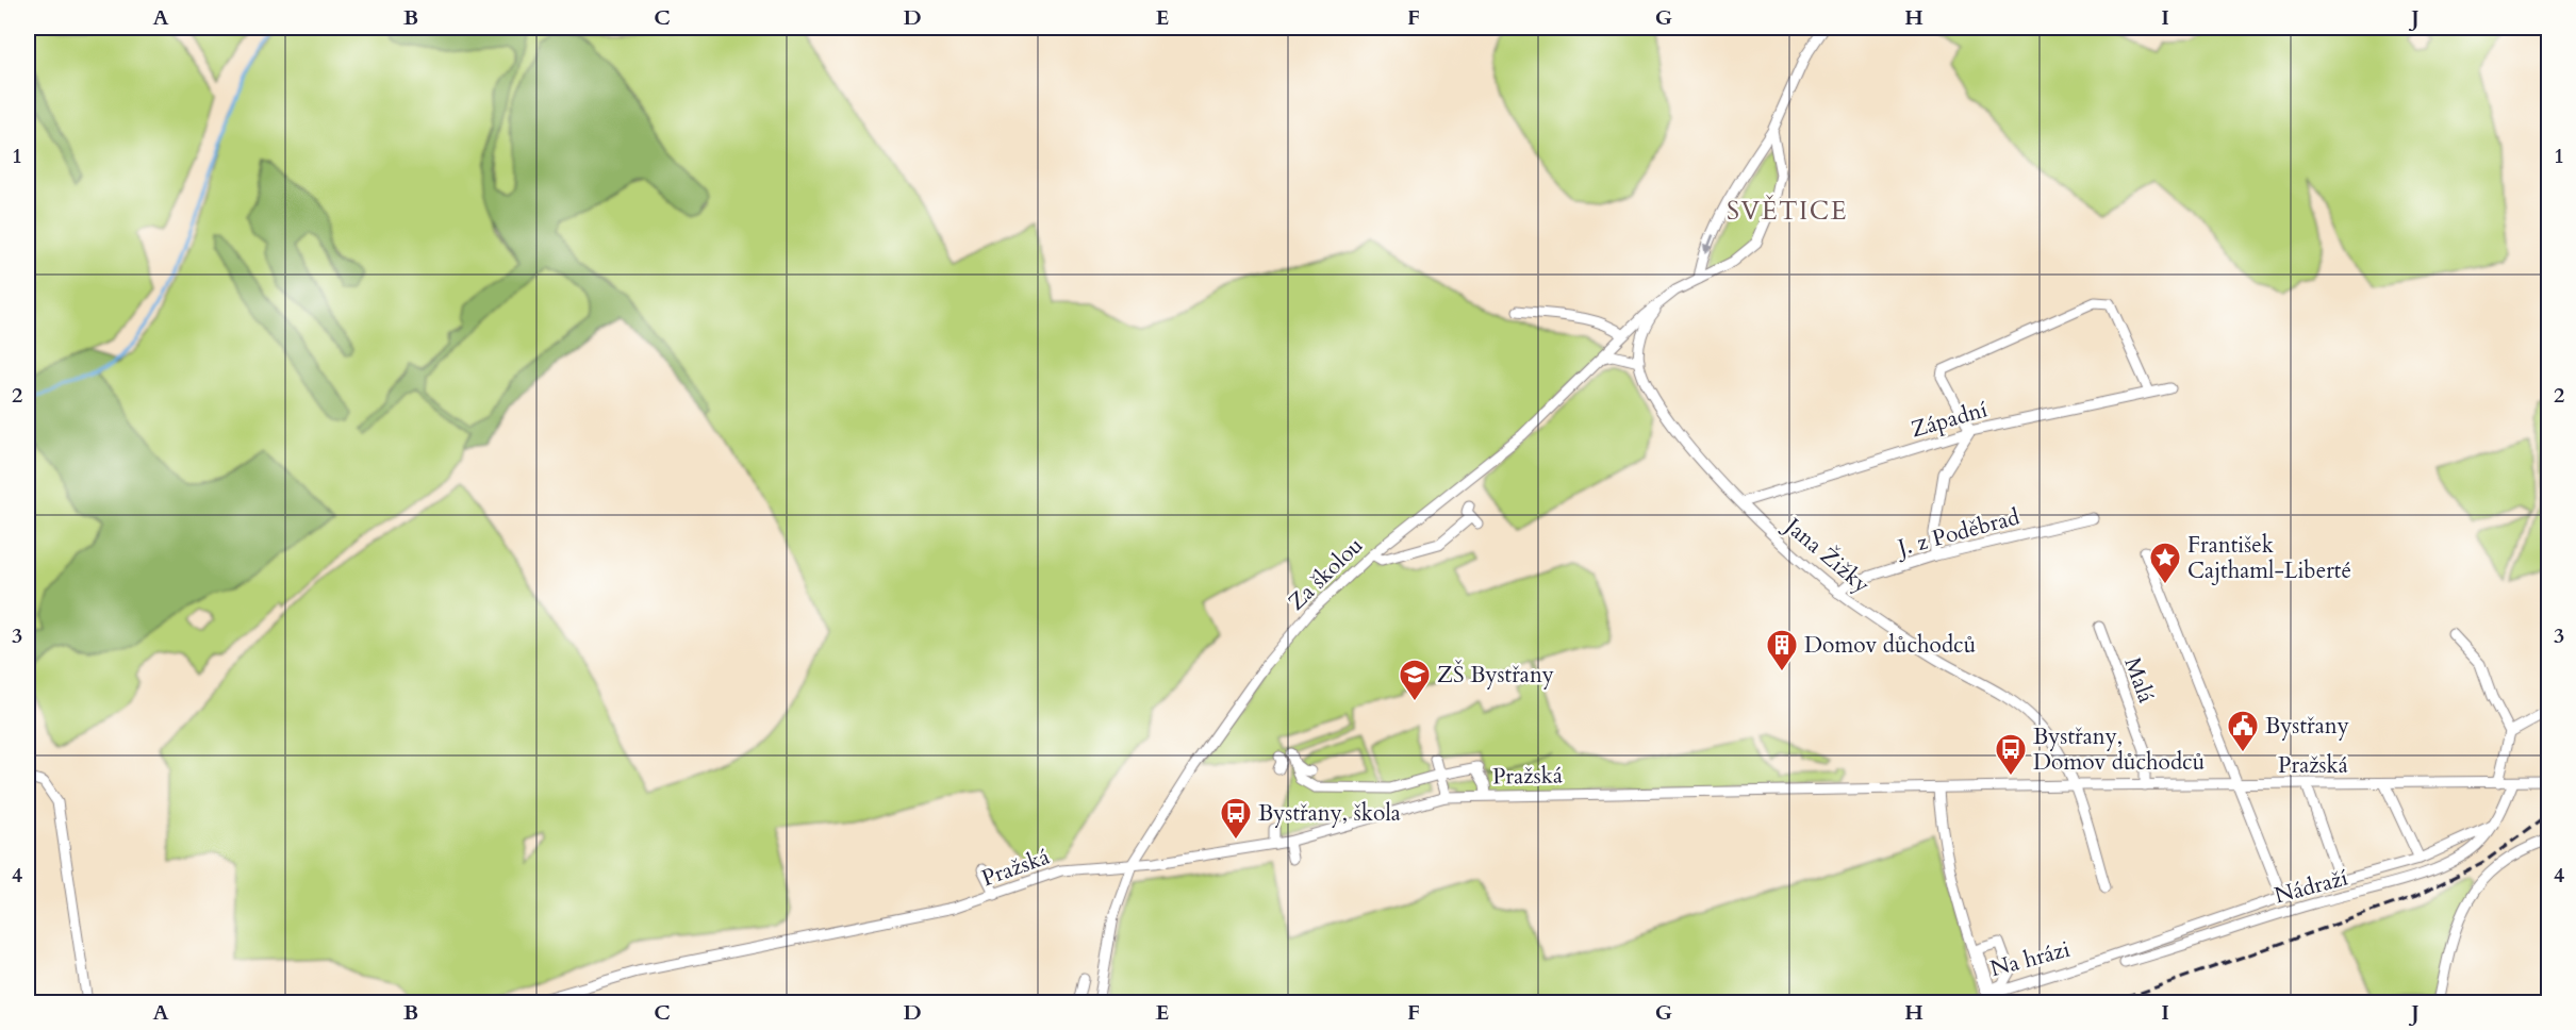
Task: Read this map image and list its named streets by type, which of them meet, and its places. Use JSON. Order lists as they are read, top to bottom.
{
  "streets": {
    "street": [
      "Západní",
      "J. z Poděbrad",
      "Jana Žižky",
      "Za školou",
      "Malá",
      "Pražská",
      "Nádraží",
      "Na hrázi"
    ]
  },
  "crossings": [
    ["Západní", "Jana Žižky"],
    ["J. z Poděbrad", "Jana Žižky"],
    ["Jana Žižky", "Za školou"],
    ["Jana Žižky", "Pražská"],
    ["Za školou", "Pražská"],
    ["Malá", "Pražská"],
    ["Pražská", "Na hrázi"],
    ["Nádraží", "Na hrázi"]
  ],
  "districts": ["SVĚTICE"],
  "places": {
    "place": ["František Cajthaml-Liberté"],
    "building": ["Domov důchodců"],
    "school or university": ["ZŠ Bystřany"],
    "public building": ["Bystřany"],
    "bus stop": ["Bystřany, Domov důchodců", "Bystřany, škola"]
  },
  "grid": {
    "columns": [
      "A",
      "B",
      "C",
      "D",
      "E",
      "F",
      "G",
      "H",
      "I",
      "J"
    ],
    "rows": [
      "1",
      "2",
      "3",
      "4"
    ]
  }
}
